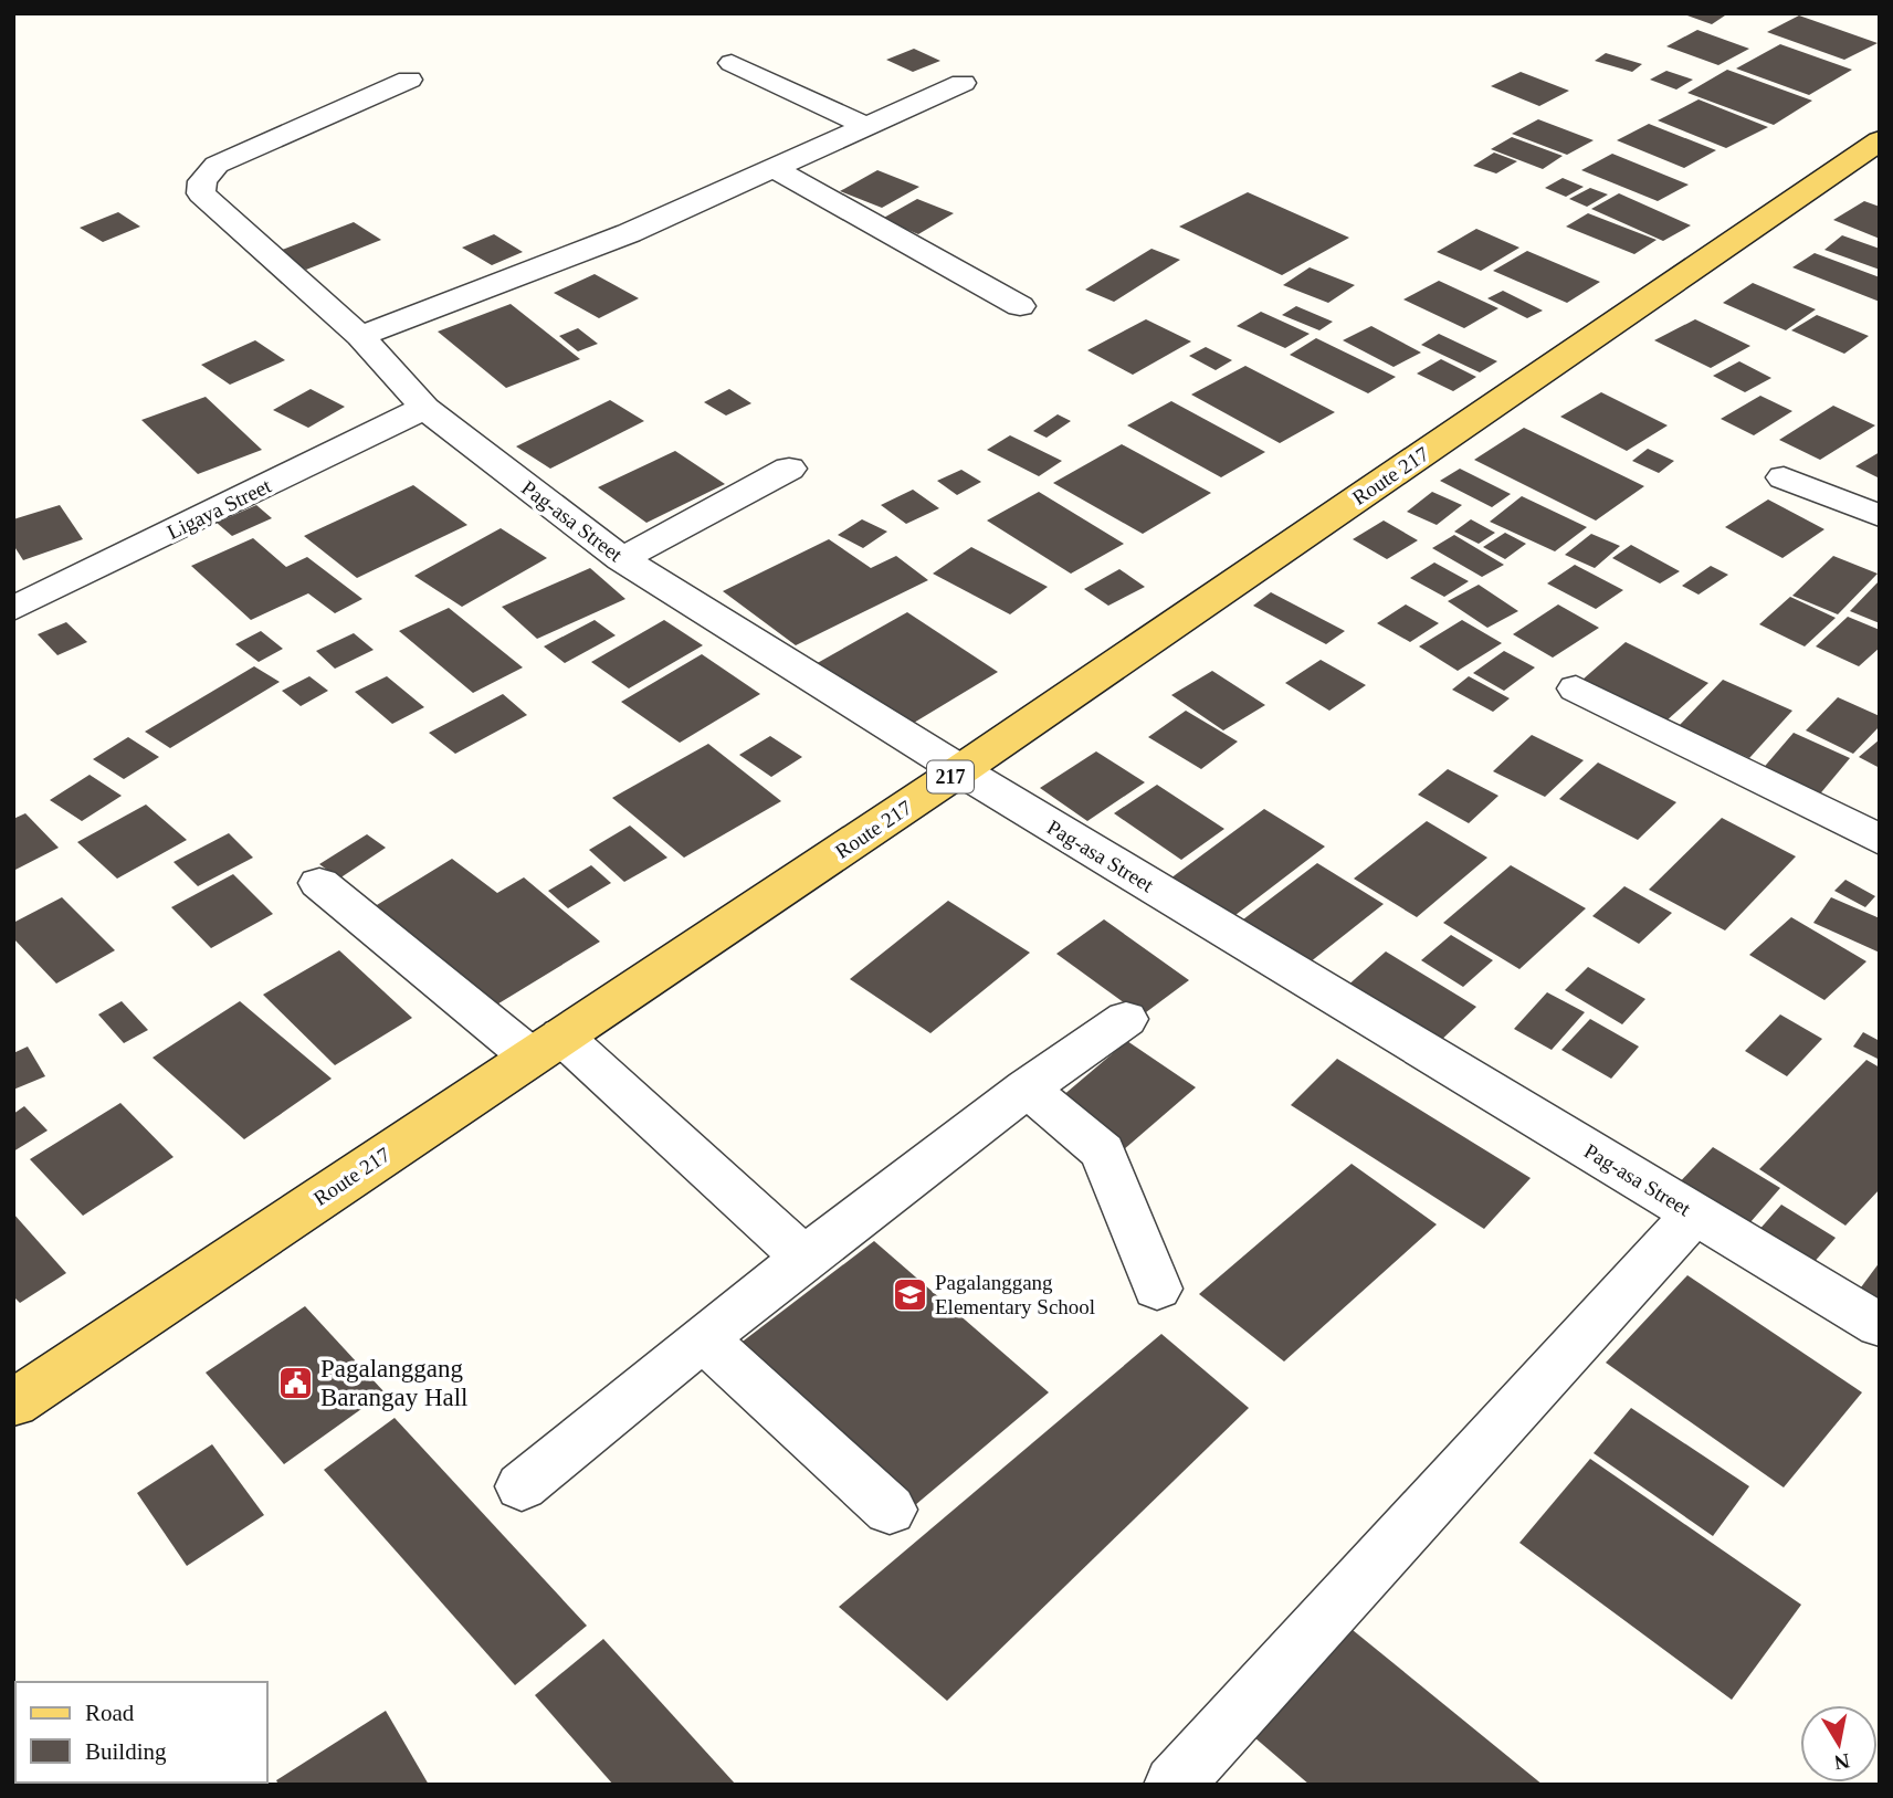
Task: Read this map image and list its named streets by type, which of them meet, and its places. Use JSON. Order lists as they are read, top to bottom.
{
  "streets": {
    "main road": ["Route 217", "217"],
    "street": ["Ligaya Street", "Pag-asa Street"]
  },
  "crossings": [
    ["Route 217", "Pag-asa Street"],
    ["Ligaya Street", "Pag-asa Street"]
  ],
  "places": {
    "school or university": ["Pagalanggang Elementary School"],
    "public building": ["Pagalanggang Barangay Hall"]
  },
  "legend": ["Road", "Building"],
  "north": "bottom"
}
